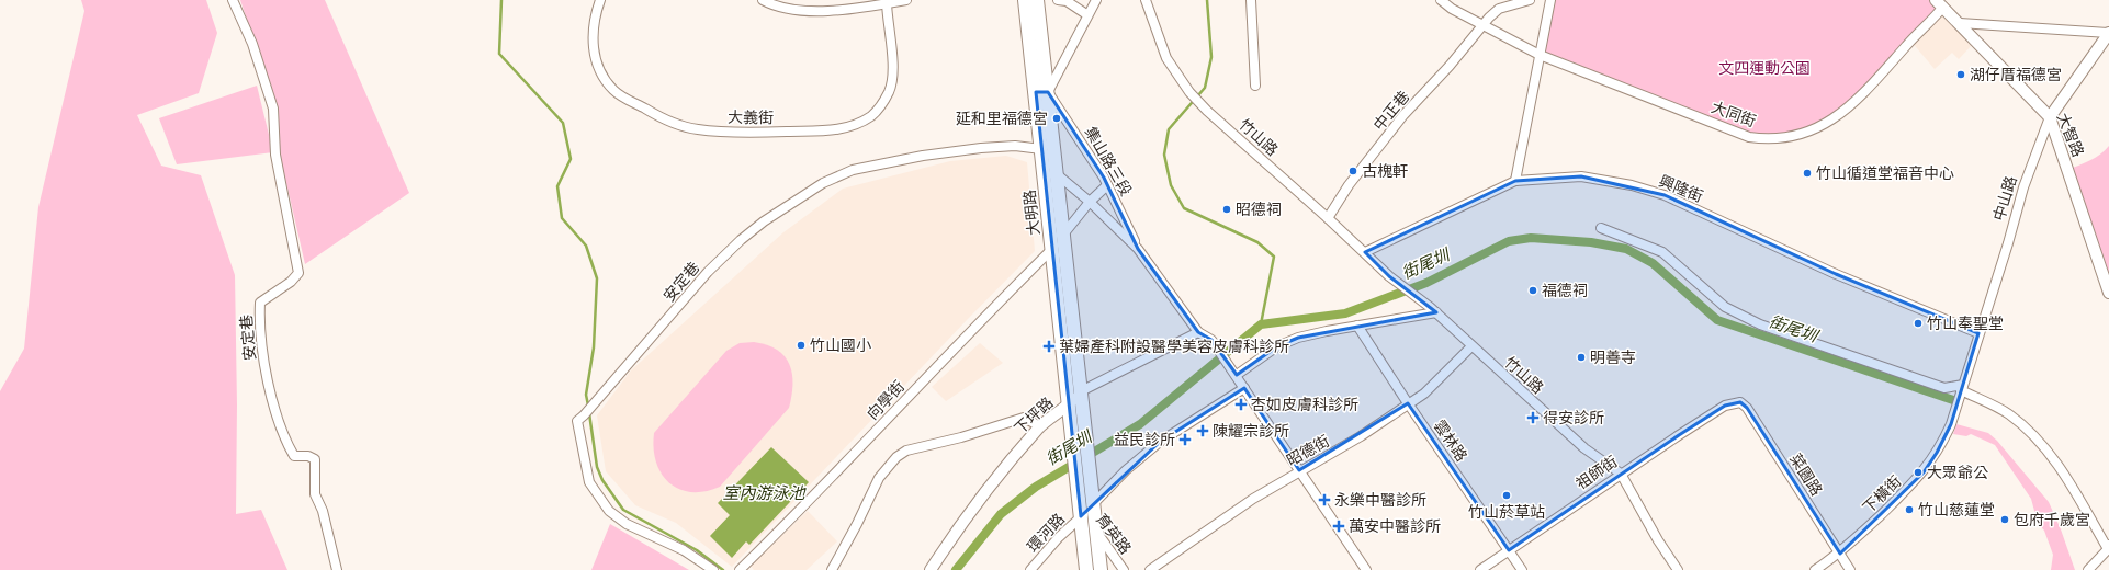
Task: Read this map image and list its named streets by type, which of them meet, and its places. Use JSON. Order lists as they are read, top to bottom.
{
  "streets": {
    "main road": ["大明路"],
    "street": [
      "中正巷",
      "大同街",
      "大義街",
      "大智路",
      "竹山路",
      "集山路三段",
      "興隆街",
      "中山路",
      "安定巷",
      "向學街",
      "下坪路",
      "雲林路",
      "昭德街",
      "祖師街",
      "菜園路",
      "下橫街",
      "環河路",
      "育英路"
    ]
  },
  "crossings": [
    ["中正巷", "大同街"],
    ["中正巷", "竹山路"],
    ["大同街", "大智路"],
    ["大智路", "中山路"],
    ["竹山路", "興隆街"],
    ["竹山路", "昭德街"],
    ["竹山路", "祖師街"],
    ["集山路三段", "大明路"],
    ["集山路三段", "安定巷"],
    ["集山路三段", "下坪路"],
    ["興隆街", "中山路"],
    ["中山路", "下橫街"],
    ["大明路", "安定巷"],
    ["大明路", "向學街"],
    ["大明路", "下坪路"],
    ["大明路", "環河路"],
    ["大明路", "育英路"],
    ["雲林路", "昭德街"],
    ["雲林路", "祖師街"],
    ["祖師街", "菜園路"],
    ["菜園路", "下橫街"],
    ["環河路", "育英路"]
  ],
  "water": ["街尾圳", "室內游泳池"],
  "parks": ["文四運動公園"],
  "places": {
    "other": [
      "湖仔厝福德宮",
      "延和里福德宮",
      "古槐軒",
      "竹山循道堂福音中心",
      "昭德祠",
      "福德祠",
      "竹山奉聖堂",
      "竹山國小",
      "明善寺",
      "大眾爺公",
      "竹山菸草站",
      "竹山慈蓮堂",
      "包府千歲宮"
    ],
    "health": [
      "葉婦產科附設醫學美容皮膚科診所",
      "杏如皮膚科診所",
      "得安診所",
      "陳耀宗診所",
      "益民診所",
      "永樂中醫診所",
      "萬安中醫診所"
    ]
  }
}
